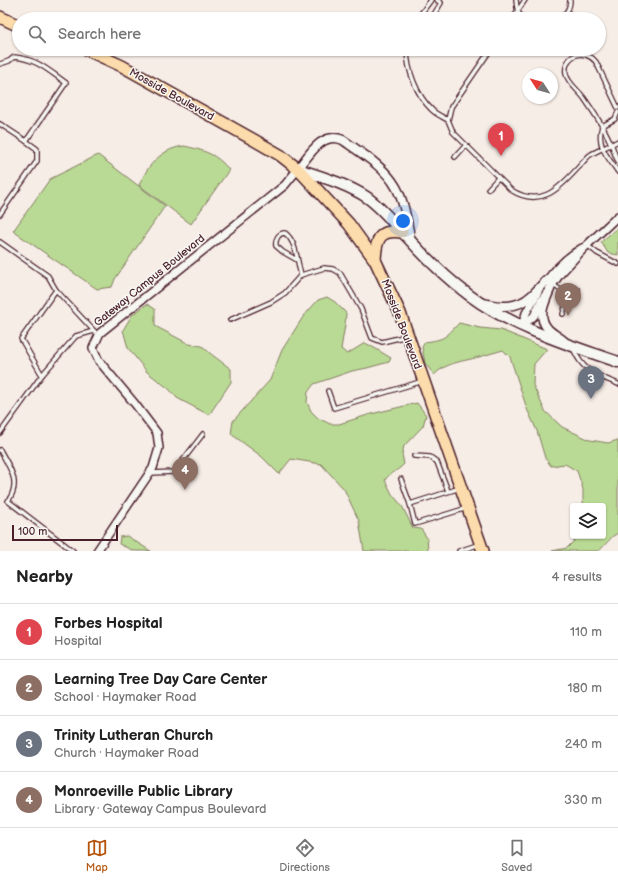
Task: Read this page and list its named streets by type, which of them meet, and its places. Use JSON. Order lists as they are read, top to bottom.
{
  "streets": {
    "main road": ["Mosside Boulevard"],
    "street": ["Gateway Campus Boulevard"]
  },
  "crossings": [
    ["Mosside Boulevard", "Gateway Campus Boulevard"]
  ],
  "scale_bar": "100 m",
  "north": "top left",
  "page": {
    "search": "Search here",
    "pins": [
      "1",
      "2",
      "3",
      "4"
    ],
    "scale": "100 m",
    "heading": ["Nearby", "4 results"],
    "list": [
      {
        "mark": "1",
        "name": "Forbes Hospital",
        "note": "Hospital",
        "value": "110 m"
      },
      {
        "mark": "2",
        "name": "Learning Tree Day Care Center",
        "note": "School · Haymaker Road",
        "value": "180 m"
      },
      {
        "mark": "3",
        "name": "Trinity Lutheran Church",
        "note": "Church · Haymaker Road",
        "value": "240 m"
      },
      {
        "mark": "4",
        "name": "Monroeville Public Library",
        "note": "Library · Gateway Campus Boulevard",
        "value": "330 m"
      }
    ],
    "nav": ["Map", "Directions", "Saved"]
  }
}
